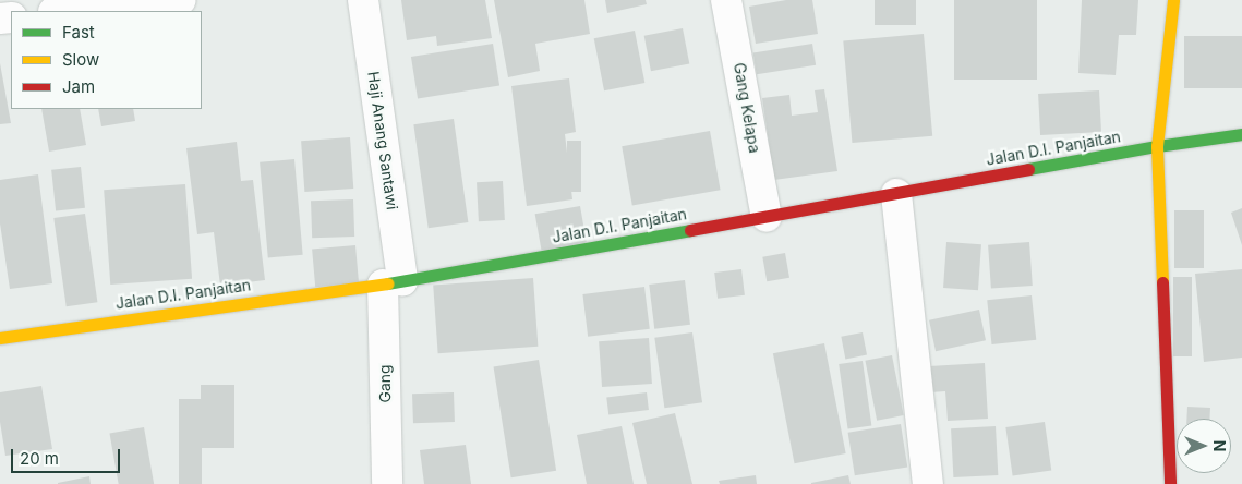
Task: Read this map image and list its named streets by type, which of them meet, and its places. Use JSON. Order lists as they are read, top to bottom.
{
  "streets": {
    "street": [
      "Gang Kelapa",
      "Haji Anang Santawi",
      "Jalan D.I. Panjaitan",
      "Gang"
    ]
  },
  "crossings": [
    ["Gang Kelapa", "Jalan D.I. Panjaitan"],
    ["Haji Anang Santawi", "Jalan D.I. Panjaitan"],
    ["Haji Anang Santawi", "Gang"],
    ["Jalan D.I. Panjaitan", "Gang"]
  ],
  "legend": ["Fast", "Slow", "Jam"],
  "scale_bar": "20 m",
  "north": "right"
}
